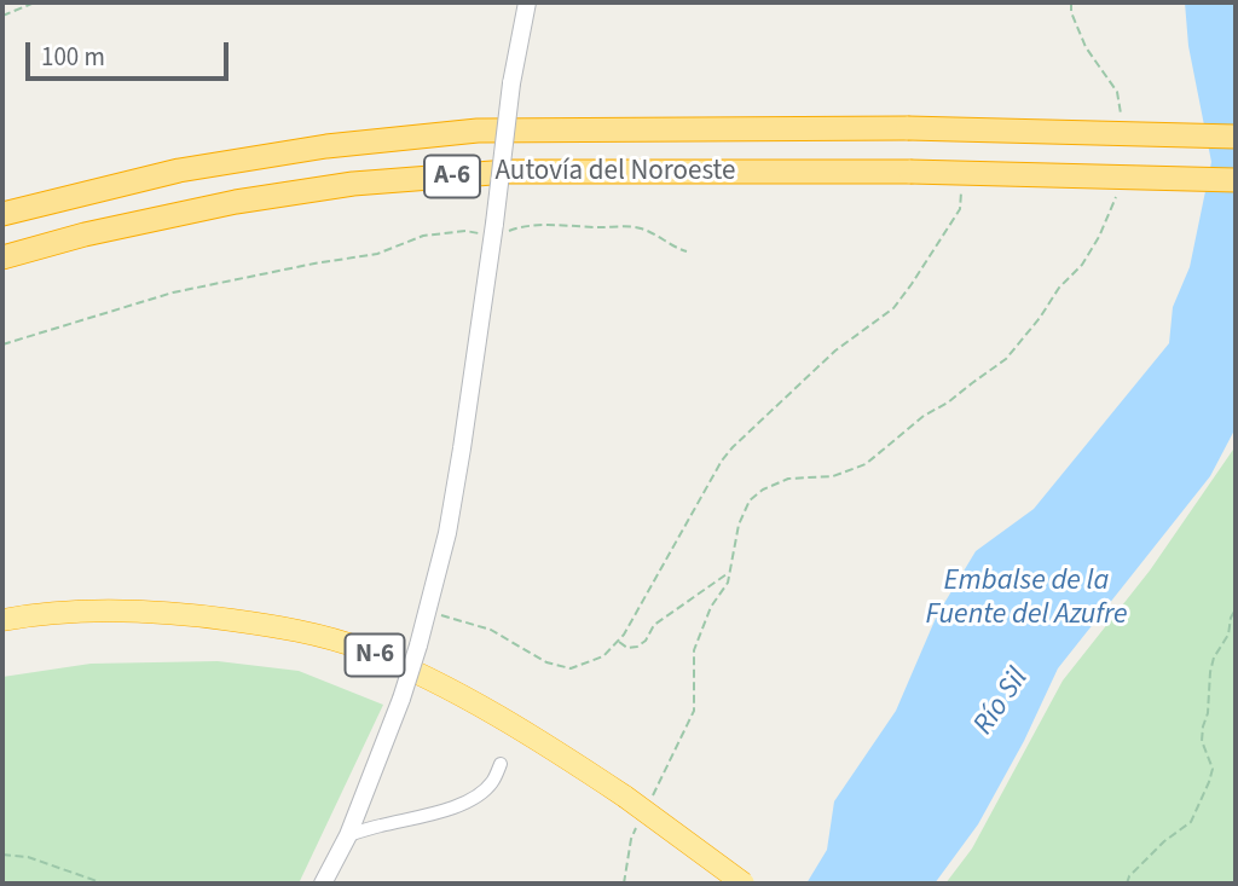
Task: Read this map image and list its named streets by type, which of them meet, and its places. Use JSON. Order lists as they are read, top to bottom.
{
  "streets": {
    "highway": ["Autovía del Noroeste", "A-6", "N-6"]
  },
  "water": ["Embalse de la Fuente del Azufre", "Río Sil"],
  "scale_bar": "100 m"
}
